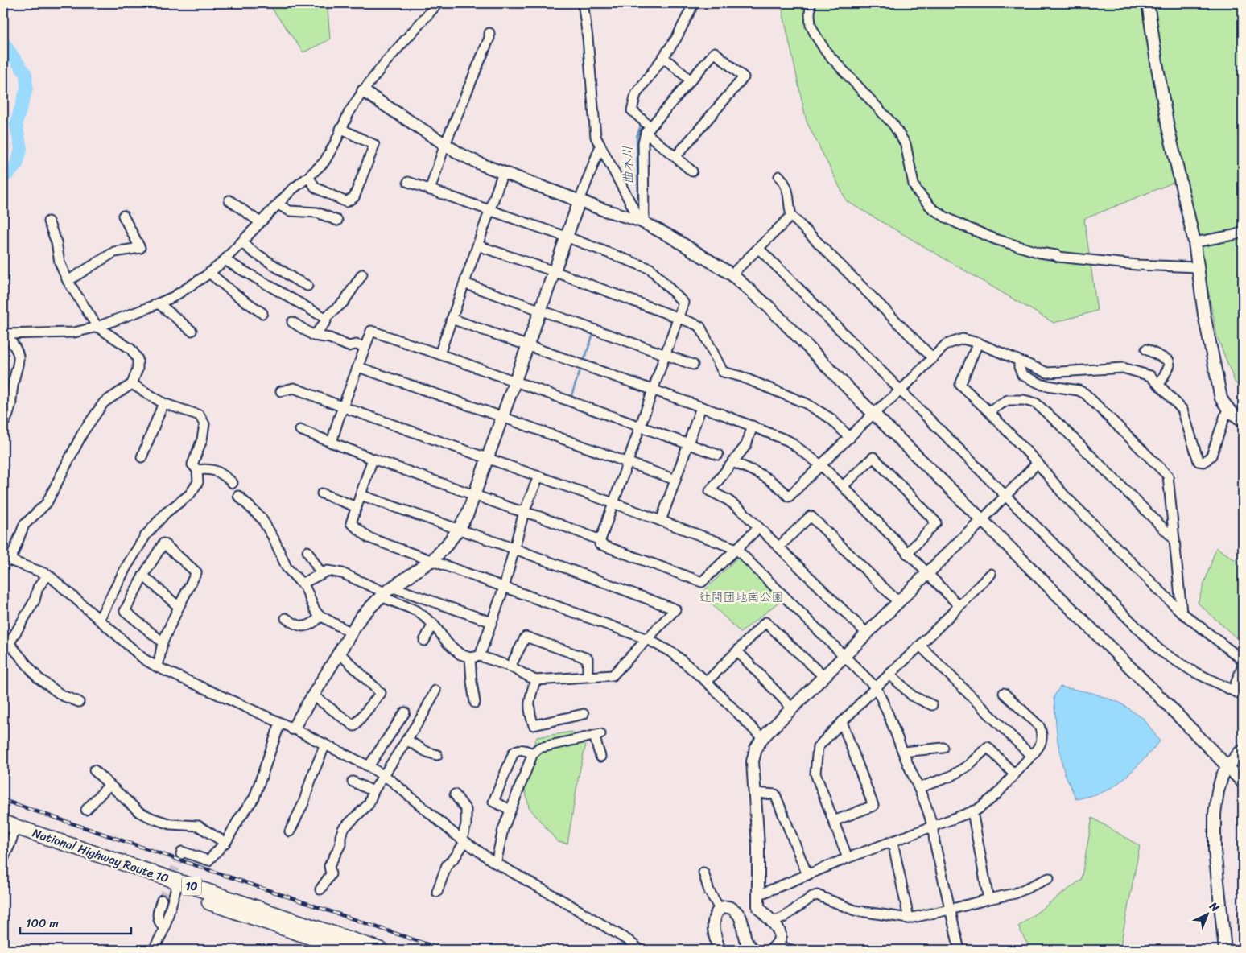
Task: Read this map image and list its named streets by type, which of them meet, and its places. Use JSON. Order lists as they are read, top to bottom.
{
  "streets": {
    "highway": ["National Highway Route 10", "10"]
  },
  "water": ["曲木川"],
  "parks": ["辻間団地南公園"],
  "scale_bar": "100 m",
  "north": "top right"
}
